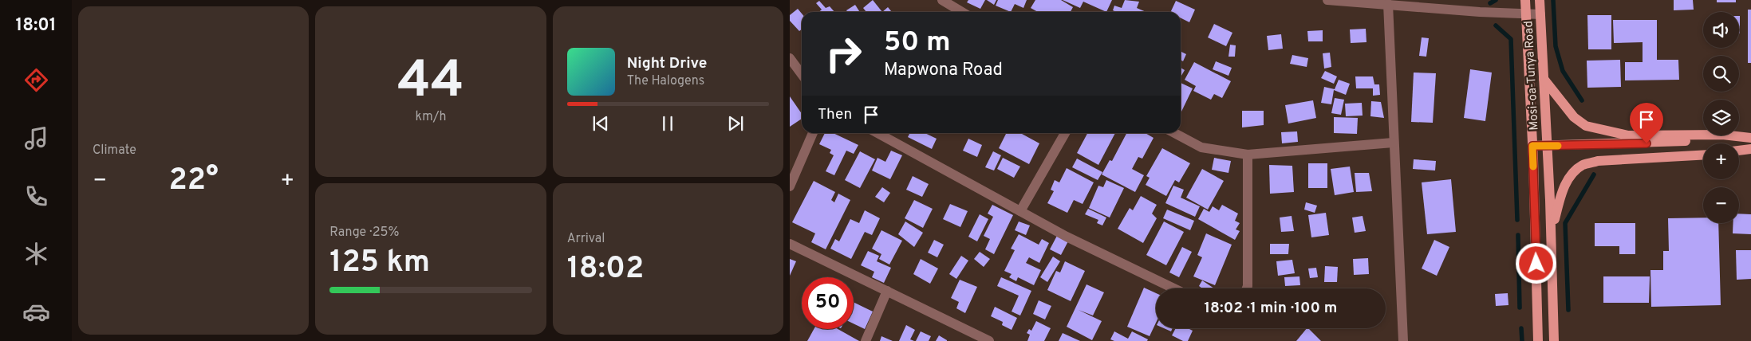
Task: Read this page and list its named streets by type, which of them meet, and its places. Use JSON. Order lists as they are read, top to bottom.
{
  "streets": {
    "main road": ["Mosi-oa-Tunya Road"]
  },
  "page": {
    "tabs": "18:01",
    "tile": [
      "Climate",
      ["44", "km/h"],
      ["Range · 25%", "125 km"],
      ["Arrival", "18:02"]
    ],
    "map_buttons": ["+", "−"],
    "turn": ["50 m", "Mapwona Road"],
    "song": ["Night Drive", "The Halogens"],
    "then": "Then",
    "heat": ["−", "22°", "+"],
    "limit": "50",
    "trip": "18:02 · 1 min · 100 m"
  }
}
